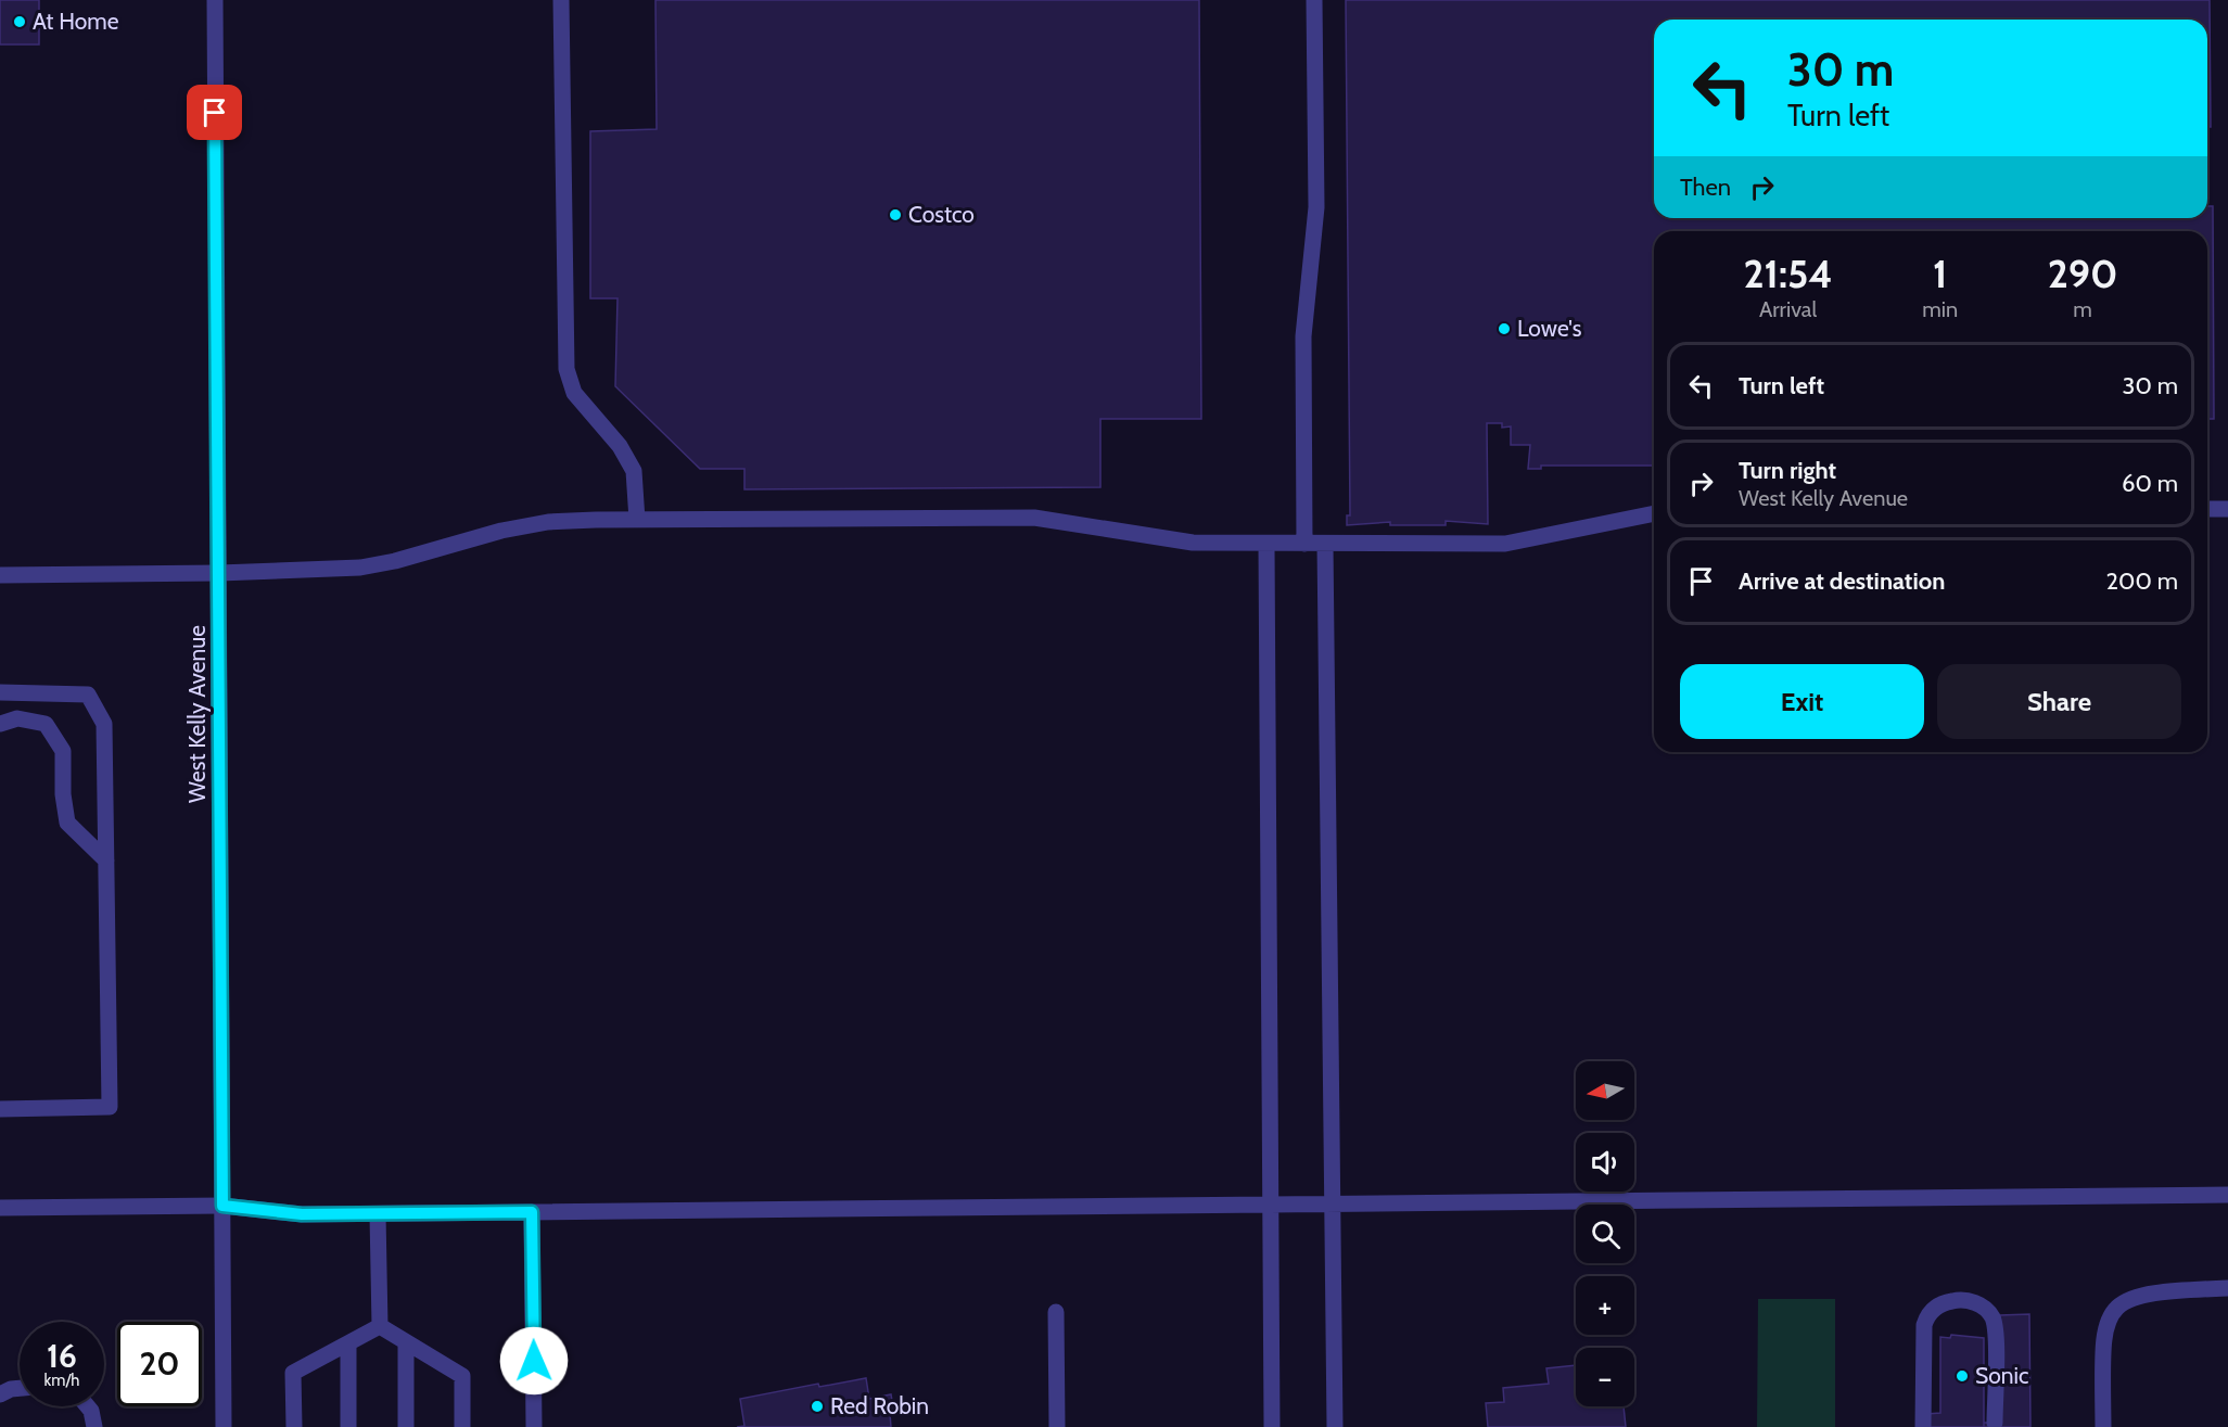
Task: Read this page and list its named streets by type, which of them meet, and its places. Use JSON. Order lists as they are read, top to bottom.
{
  "streets": {
    "street": ["West Kelly Avenue"]
  },
  "places": [
    "At Home",
    "Costco",
    "Lowe's",
    "Sonic",
    "Red Robin"
  ],
  "north": "left",
  "page": {
    "turn": ["30 m", "Turn left"],
    "then": "Then",
    "eta": [
      "21:54",
      "Arrival",
      "1",
      "min",
      "290",
      "m"
    ],
    "list": [
      {
        "name": "Turn left",
        "value": "30 m"
      },
      {
        "name": "Turn right",
        "note": "West Kelly Avenue",
        "value": "60 m"
      },
      {
        "name": "Arrive at destination",
        "value": "200 m"
      }
    ],
    "buttons": ["Exit", "Share"],
    "map_buttons": ["+", "−"],
    "speed": "16 km/h",
    "limit": "20"
  }
}
